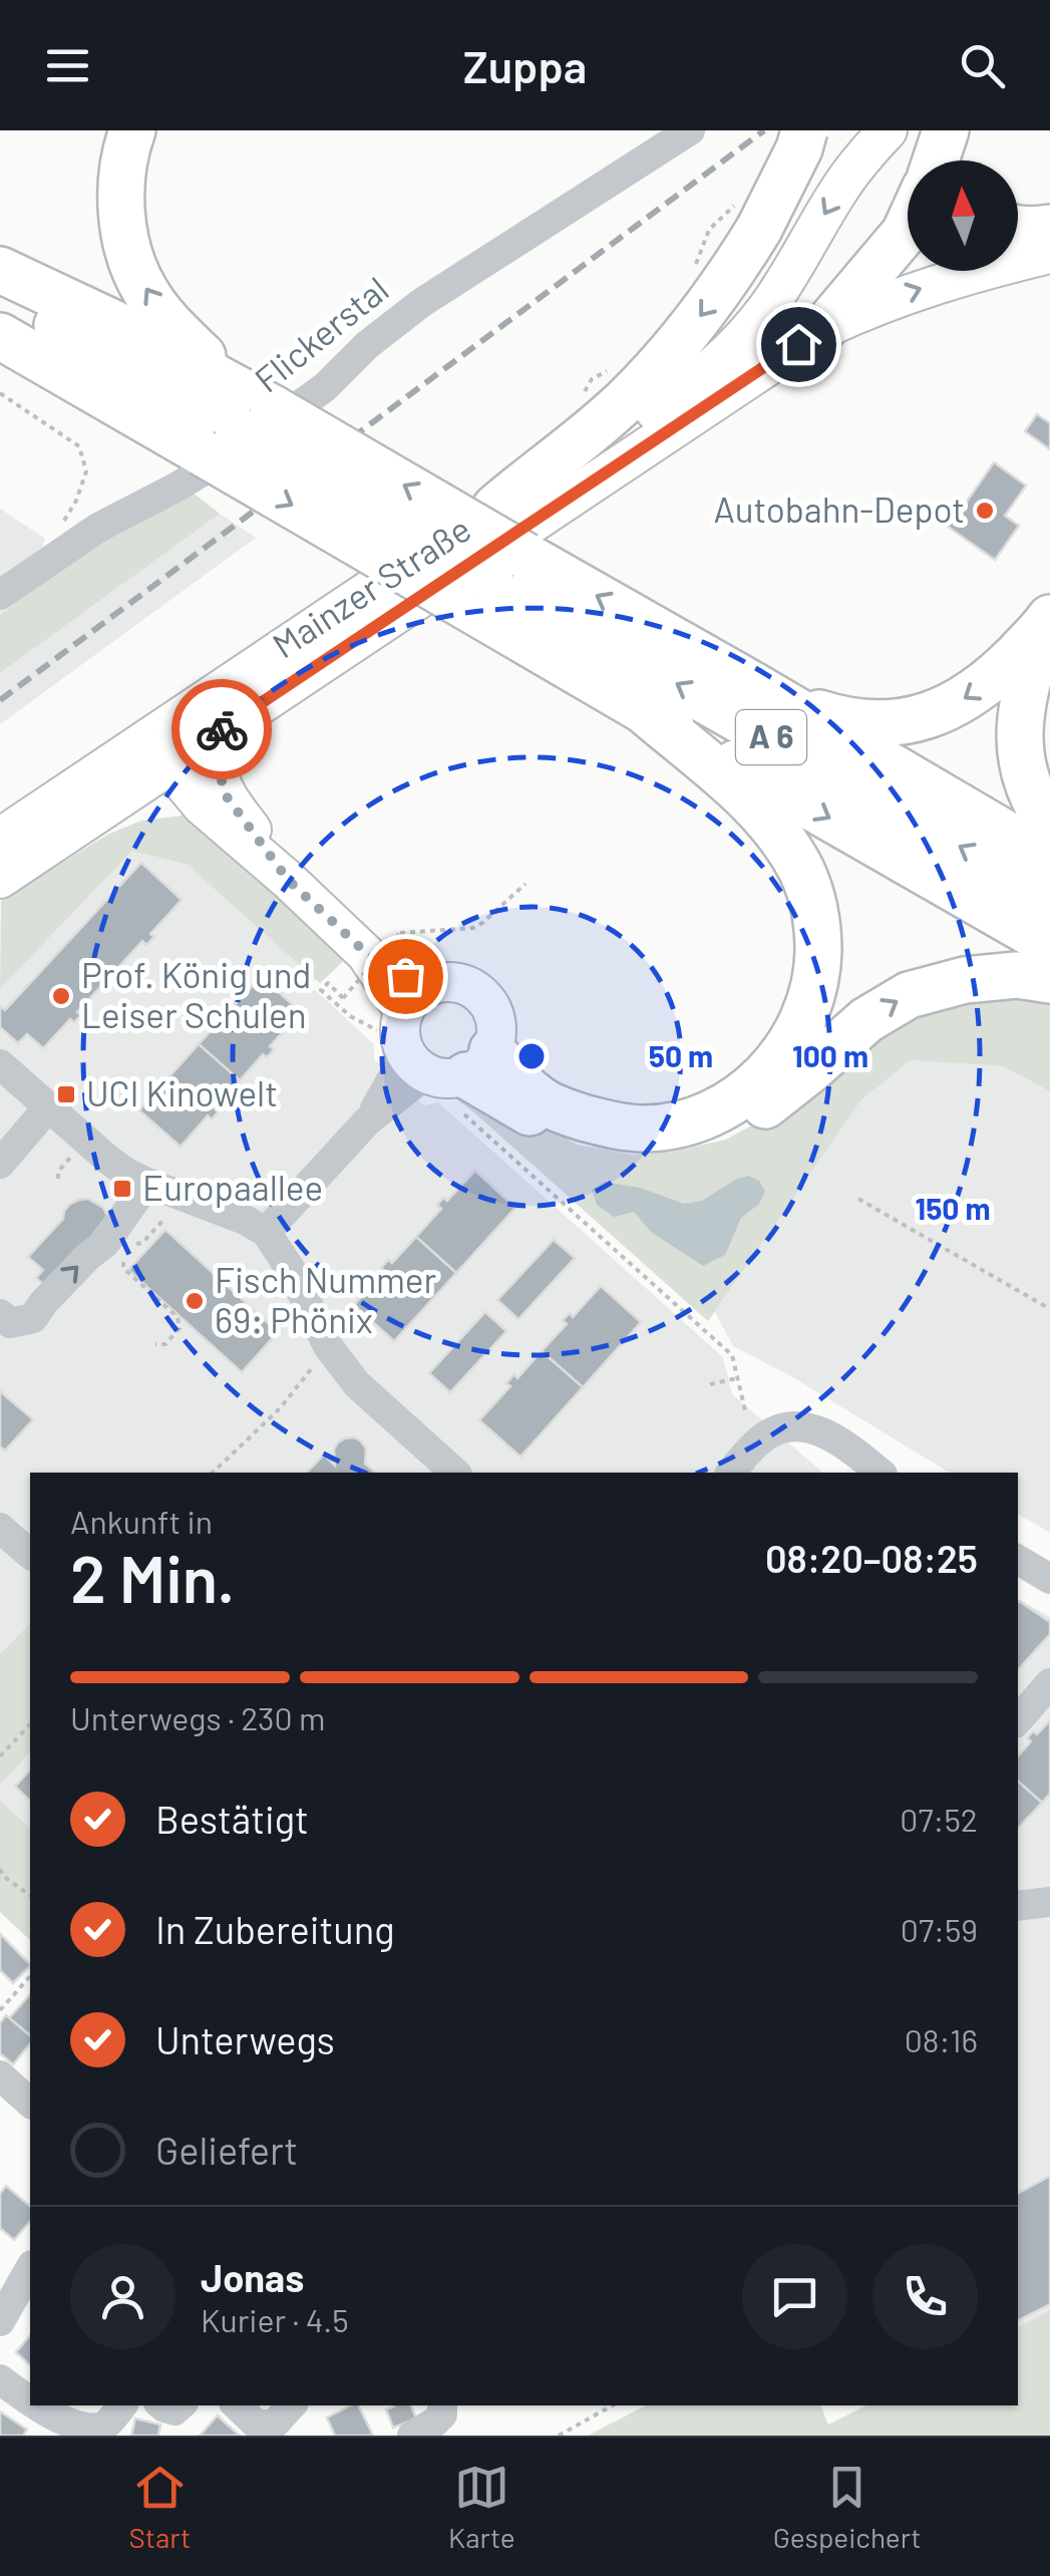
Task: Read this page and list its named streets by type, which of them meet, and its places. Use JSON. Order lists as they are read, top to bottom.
{
  "streets": {
    "highway": ["A 6"],
    "main road": ["Mainzer Straße"],
    "street": ["Flickerstal"]
  },
  "places": {
    "other": ["Autobahn-Depot", "Prof. König und Leiser Schulen", "Fisch Nummer 69: Phönix"],
    "transit": ["UCI Kinowelt", "Europaallee"]
  },
  "north": "top",
  "page": {
    "header": "Zuppa",
    "heading": ["2 Min.", "Ankunft in", "08:20–08:25"],
    "panel": ["Jonas", "Kurier · 4.5"],
    "bar": "Unterwegs · 230 m",
    "list": [
      ["Bestätigt", "07:52"],
      ["In Zubereitung", "07:59"],
      ["Unterwegs", "08:16"],
      "Geliefert"
    ],
    "tabs": ["Start", "Karte", "Gespeichert"]
  },
  "rings": ["50 m", "100 m", "150 m"]
}
